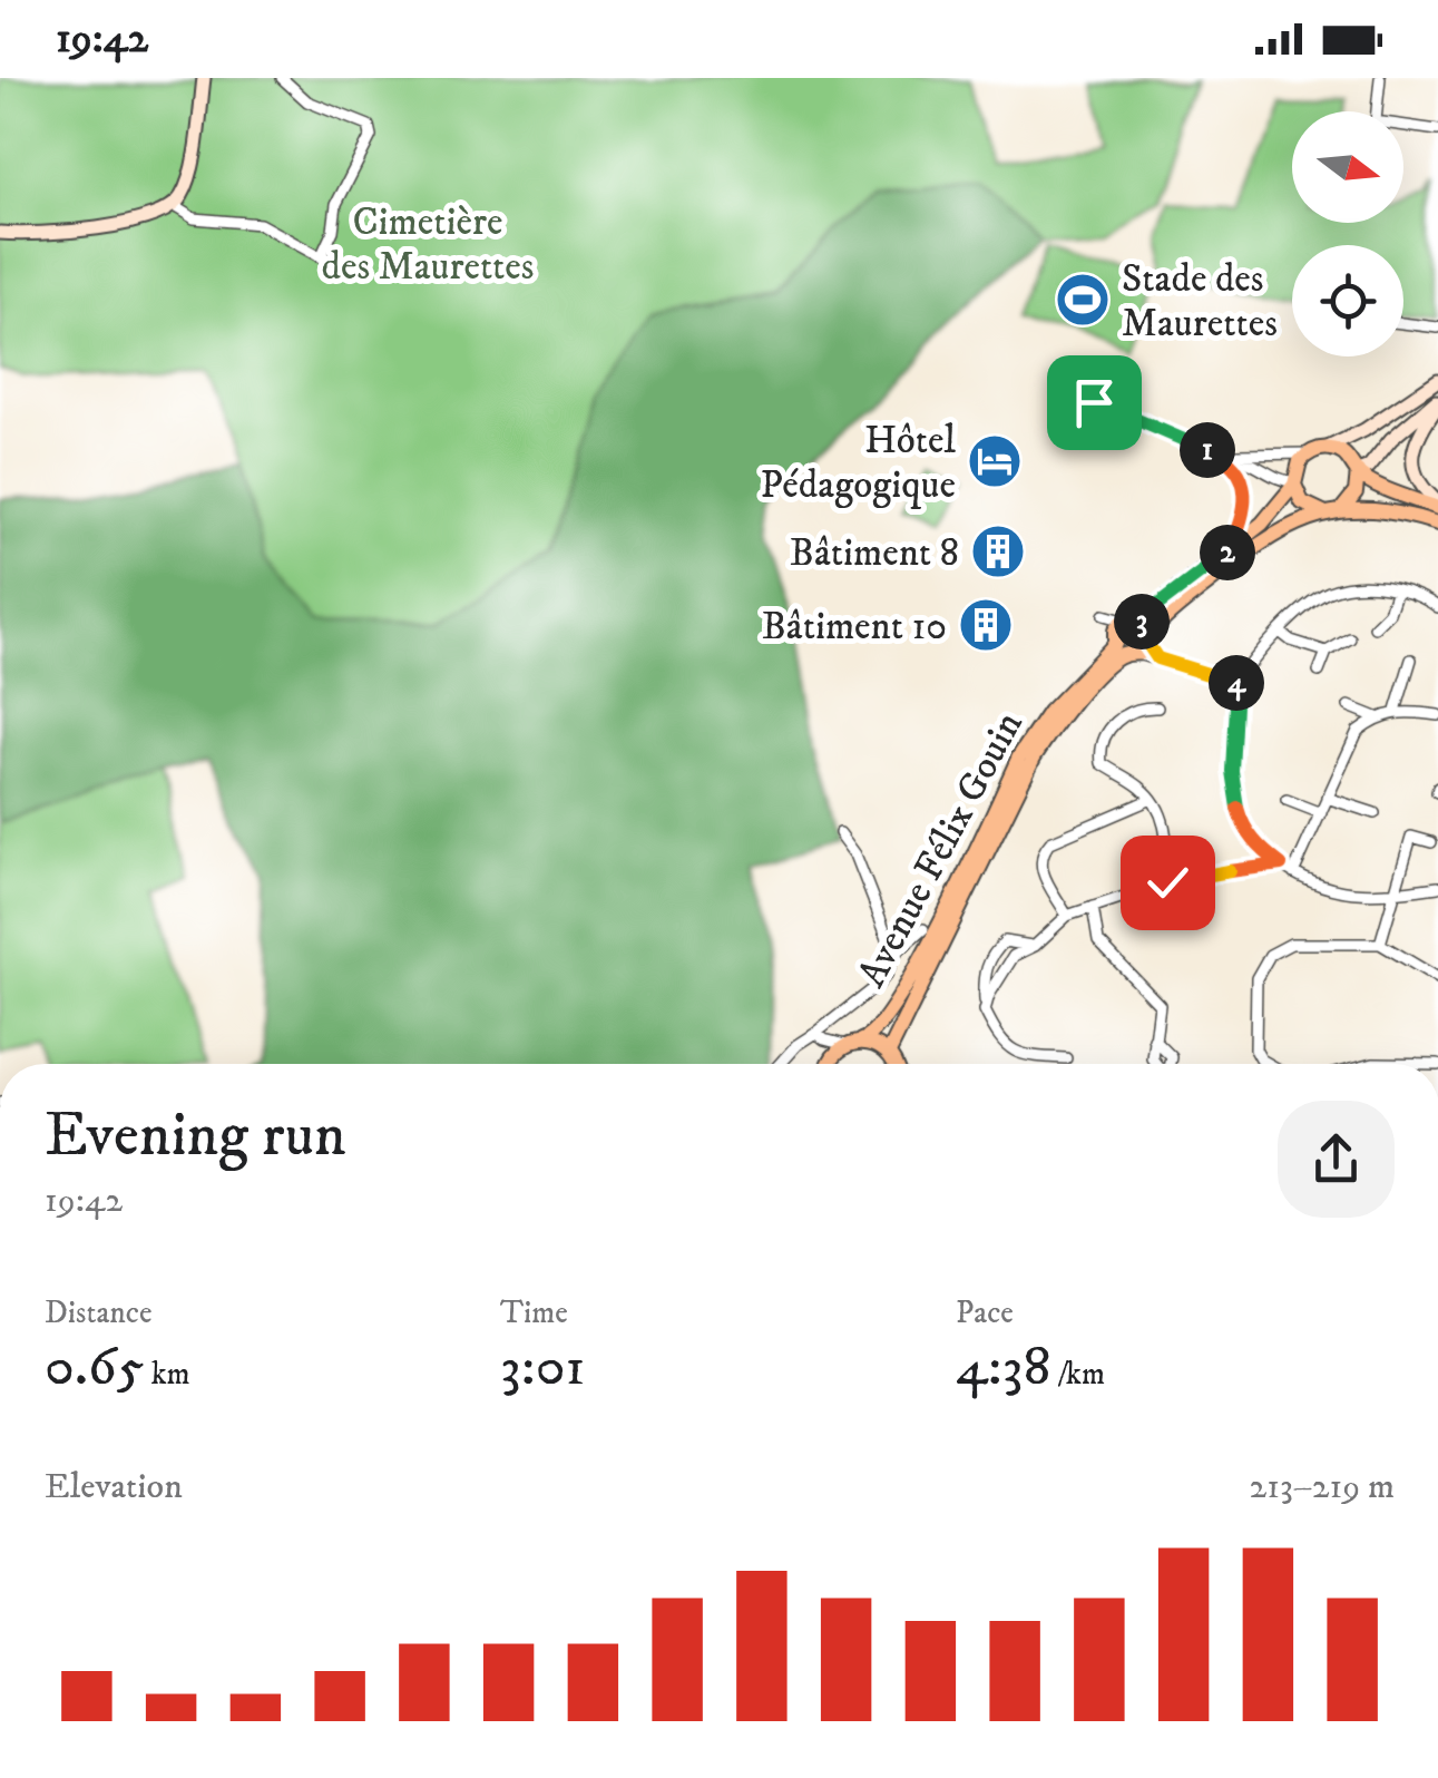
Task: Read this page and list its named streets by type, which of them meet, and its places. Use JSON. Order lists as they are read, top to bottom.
{
  "streets": {
    "main road": ["Avenue Félix Gouin"]
  },
  "parks": ["Cimetière des Maurettes"],
  "places": {
    "sports": ["Stade des Maurettes"],
    "hotel": ["Hôtel Pédagogique"],
    "building": ["Bâtiment 8", "Bâtiment 10"]
  },
  "north": "right",
  "page": {
    "status": "19:42",
    "pins": [
      "1",
      "2",
      "3",
      "4"
    ],
    "heading": ["Evening run", "19:42"],
    "stats": [
      ["Distance", "0.65 km"],
      ["Time", "3:01"],
      ["Pace", "4:38 /km"]
    ],
    "chart": ["Elevation", "213–219 m"]
  }
}
